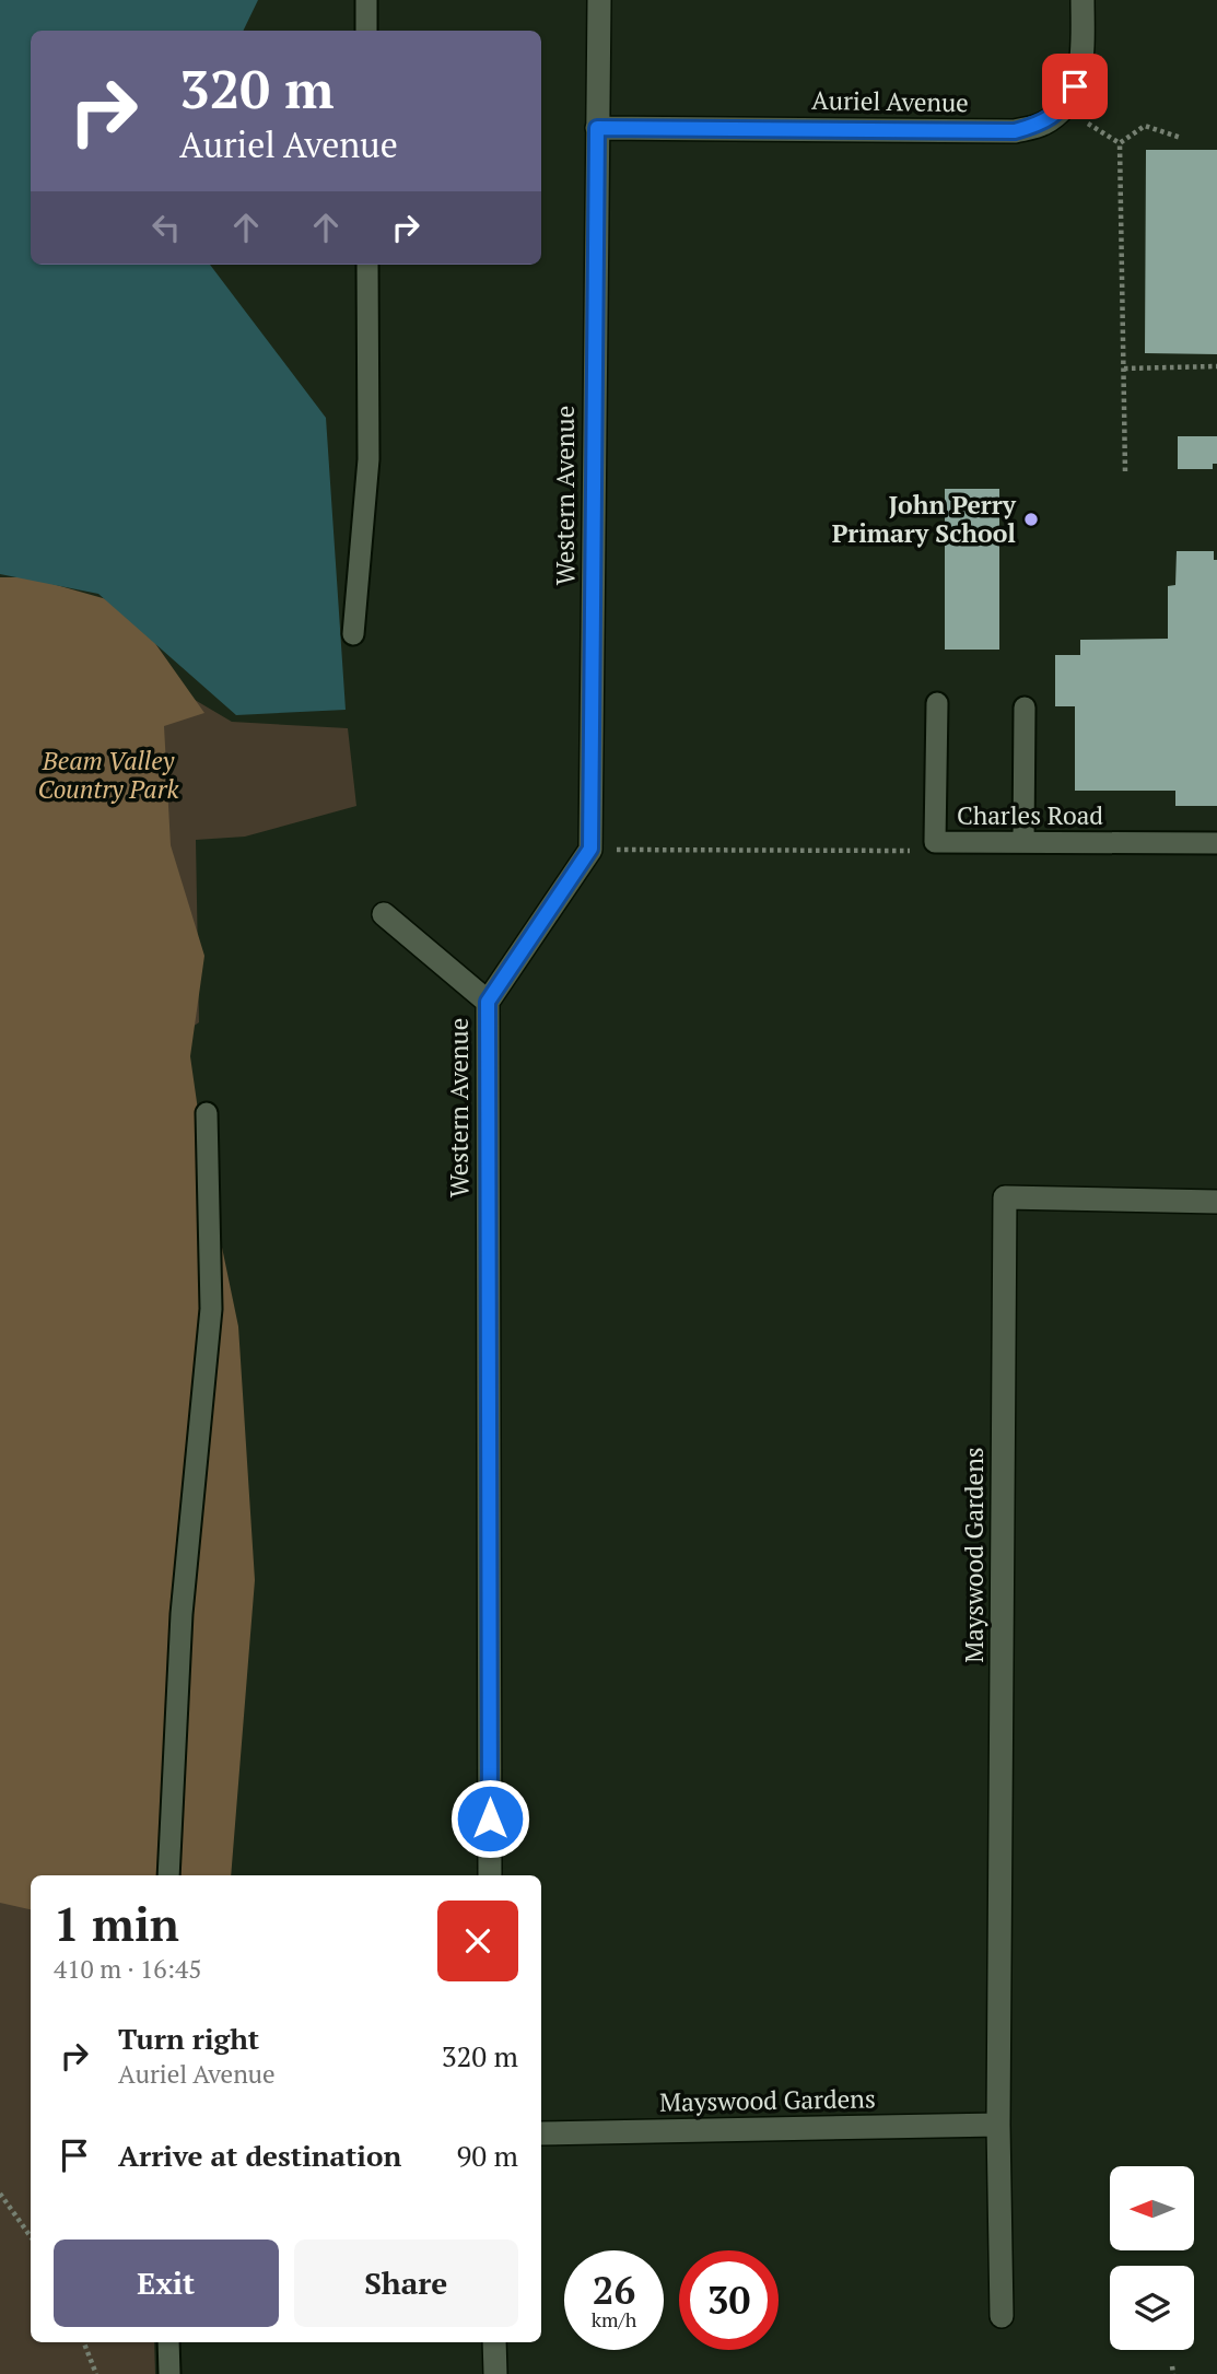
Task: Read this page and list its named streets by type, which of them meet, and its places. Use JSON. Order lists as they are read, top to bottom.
{
  "streets": {
    "street": ["Auriel Avenue", "Western Avenue", "Mayswood Gardens"],
    "lane": ["Charles Road"]
  },
  "crossings": [
    ["Auriel Avenue", "Western Avenue"]
  ],
  "parks": ["Beam Valley Country Park"],
  "places": ["John Perry Primary School"],
  "north": "left",
  "page": {
    "turn": ["320 m", "Auriel Avenue"],
    "heading": ["1 min", "410 m · 16:45"],
    "list": [
      {
        "name": "Turn right",
        "note": "Auriel Avenue",
        "value": "320 m"
      },
      {
        "name": "Arrive at destination",
        "value": "90 m"
      }
    ],
    "buttons": ["Exit", "Share"],
    "speed": "26 km/h",
    "limit": "30"
  }
}
